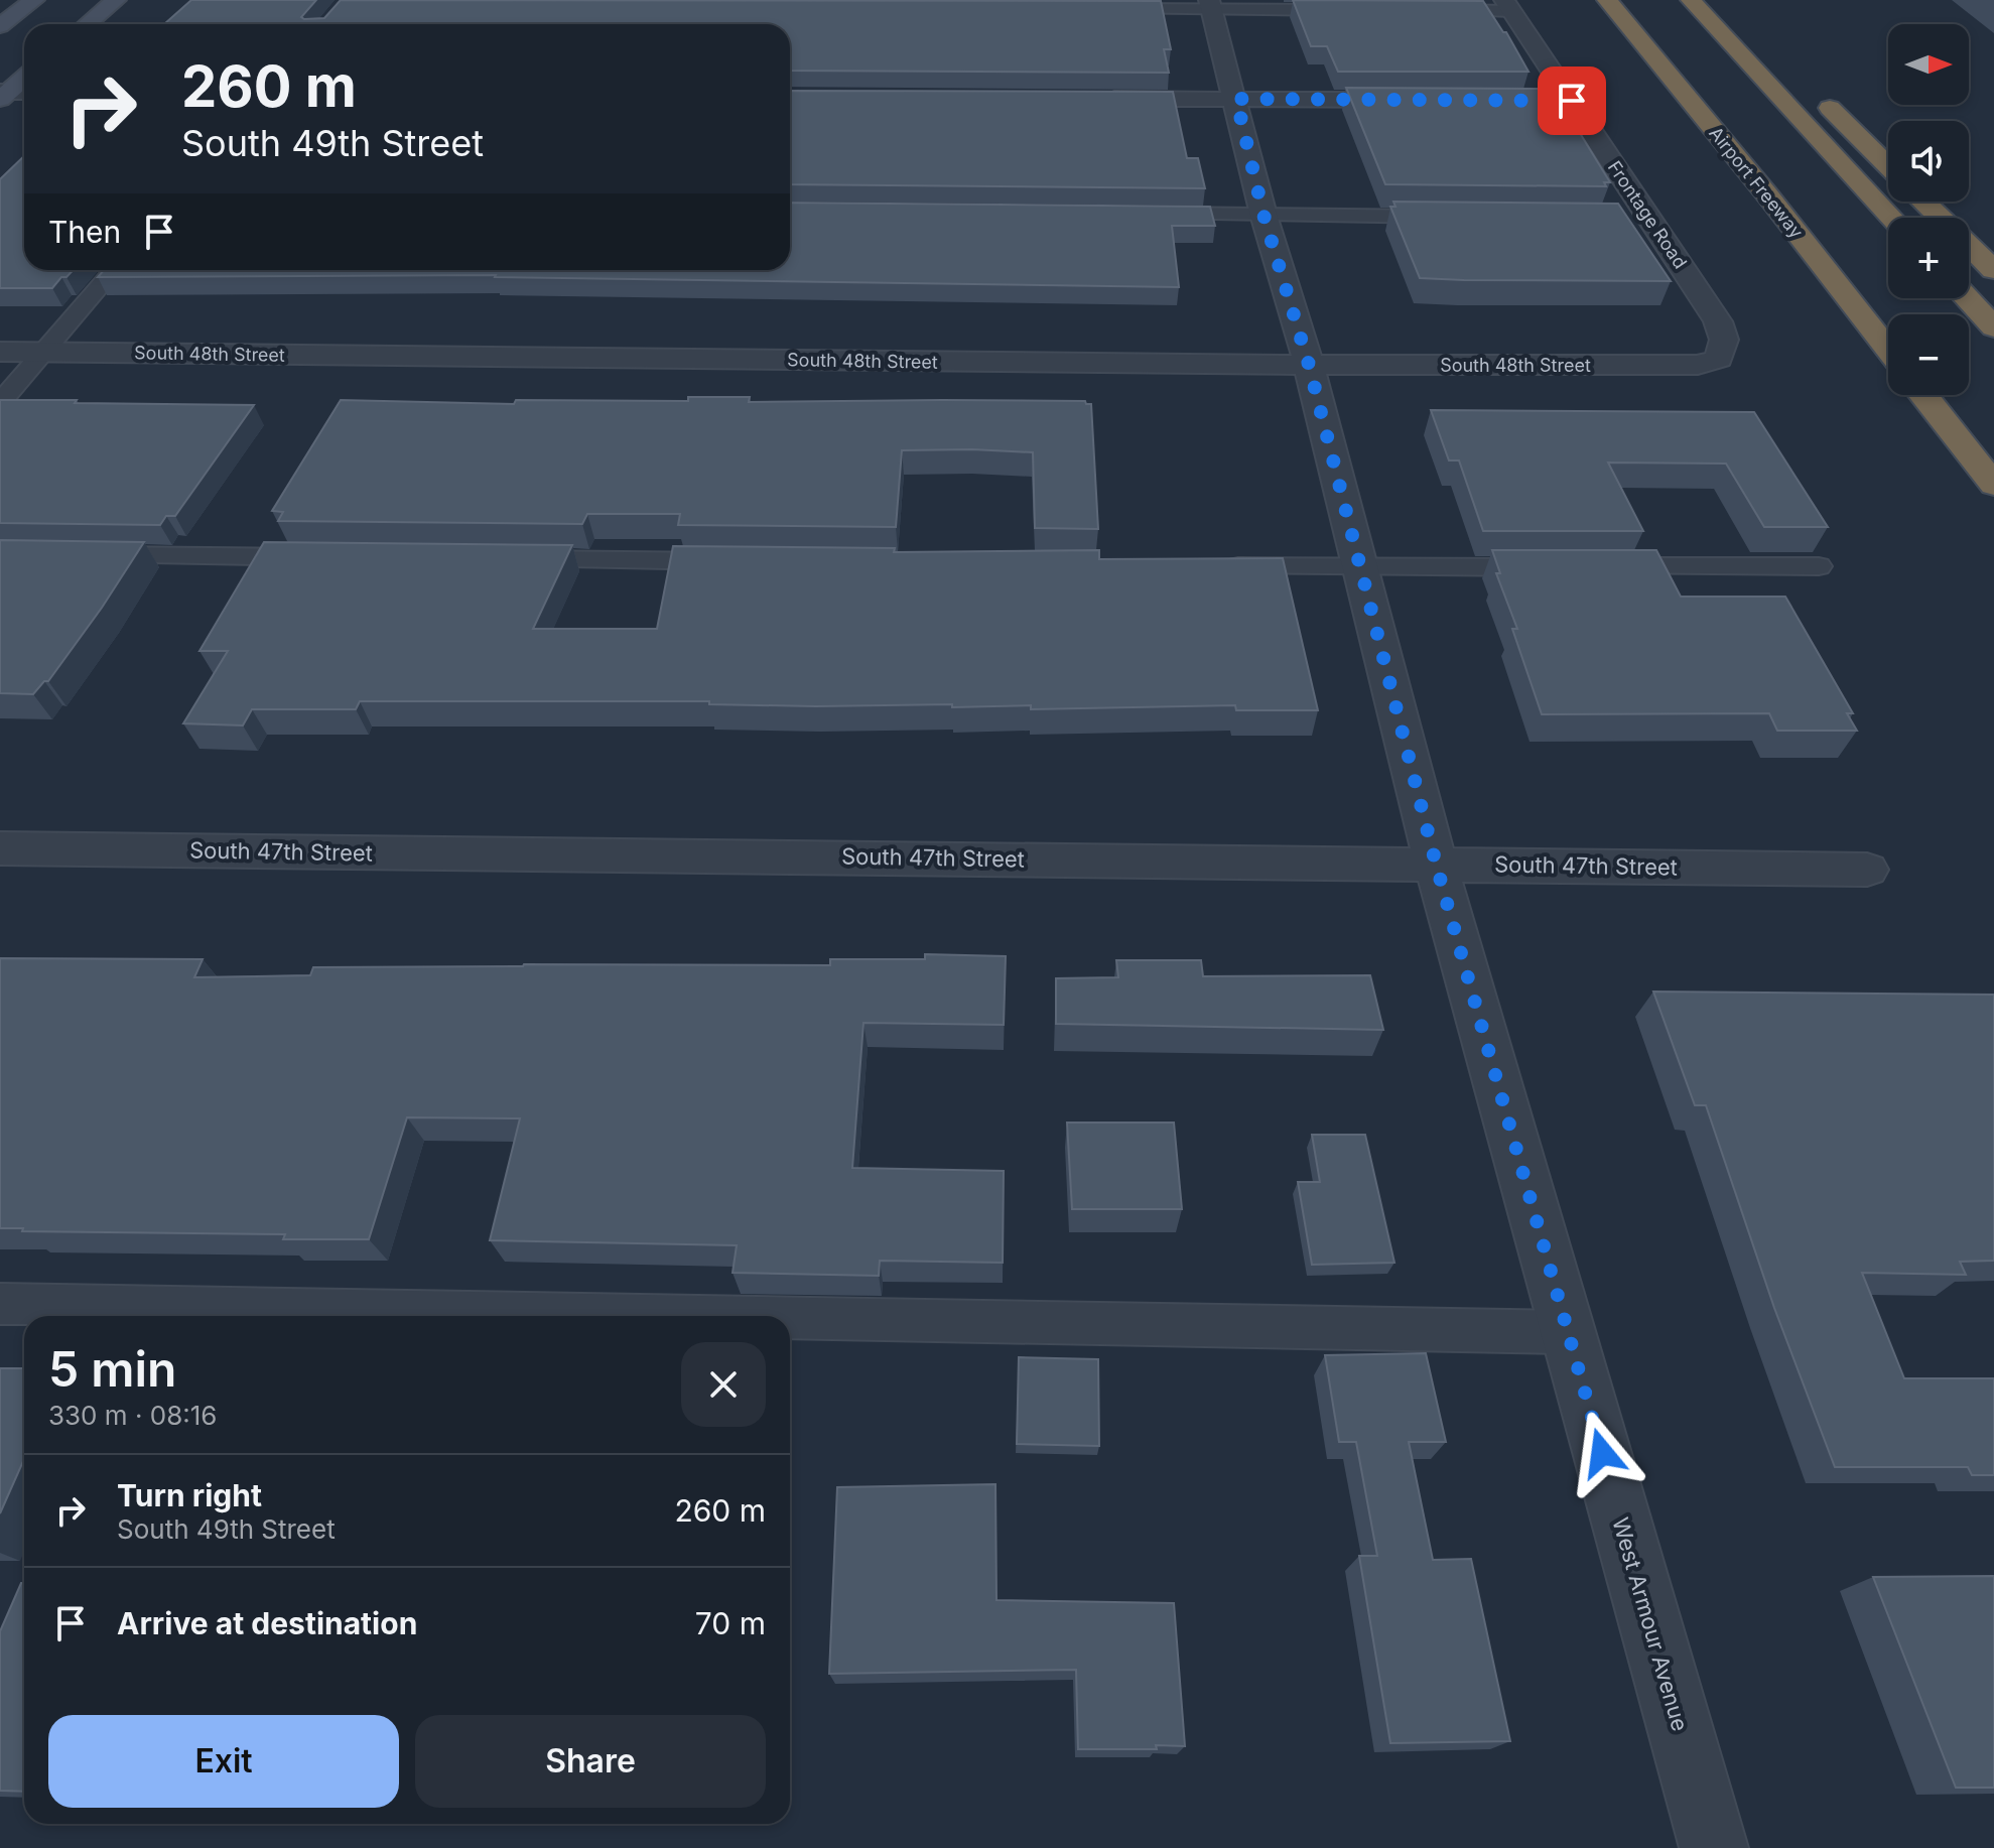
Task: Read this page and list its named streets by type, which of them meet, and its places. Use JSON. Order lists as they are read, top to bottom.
{
  "streets": {
    "highway": ["Airport Freeway"],
    "street": [
      "Frontage Road",
      "South 48th Street",
      "South 47th Street",
      "West Armour Avenue"
    ]
  },
  "crossings": [
    ["Frontage Road", "South 48th Street"],
    ["South 48th Street", "West Armour Avenue"],
    ["South 47th Street", "West Armour Avenue"]
  ],
  "north": "right",
  "page": {
    "map_buttons": ["+", "−"],
    "turn": ["260 m", "South 49th Street"],
    "then": "Then",
    "heading": ["5 min", "330 m · 08:16"],
    "list": [
      {
        "name": "Turn right",
        "note": "South 49th Street",
        "value": "260 m"
      },
      {
        "name": "Arrive at destination",
        "value": "70 m"
      }
    ],
    "buttons": ["Exit", "Share"]
  }
}
